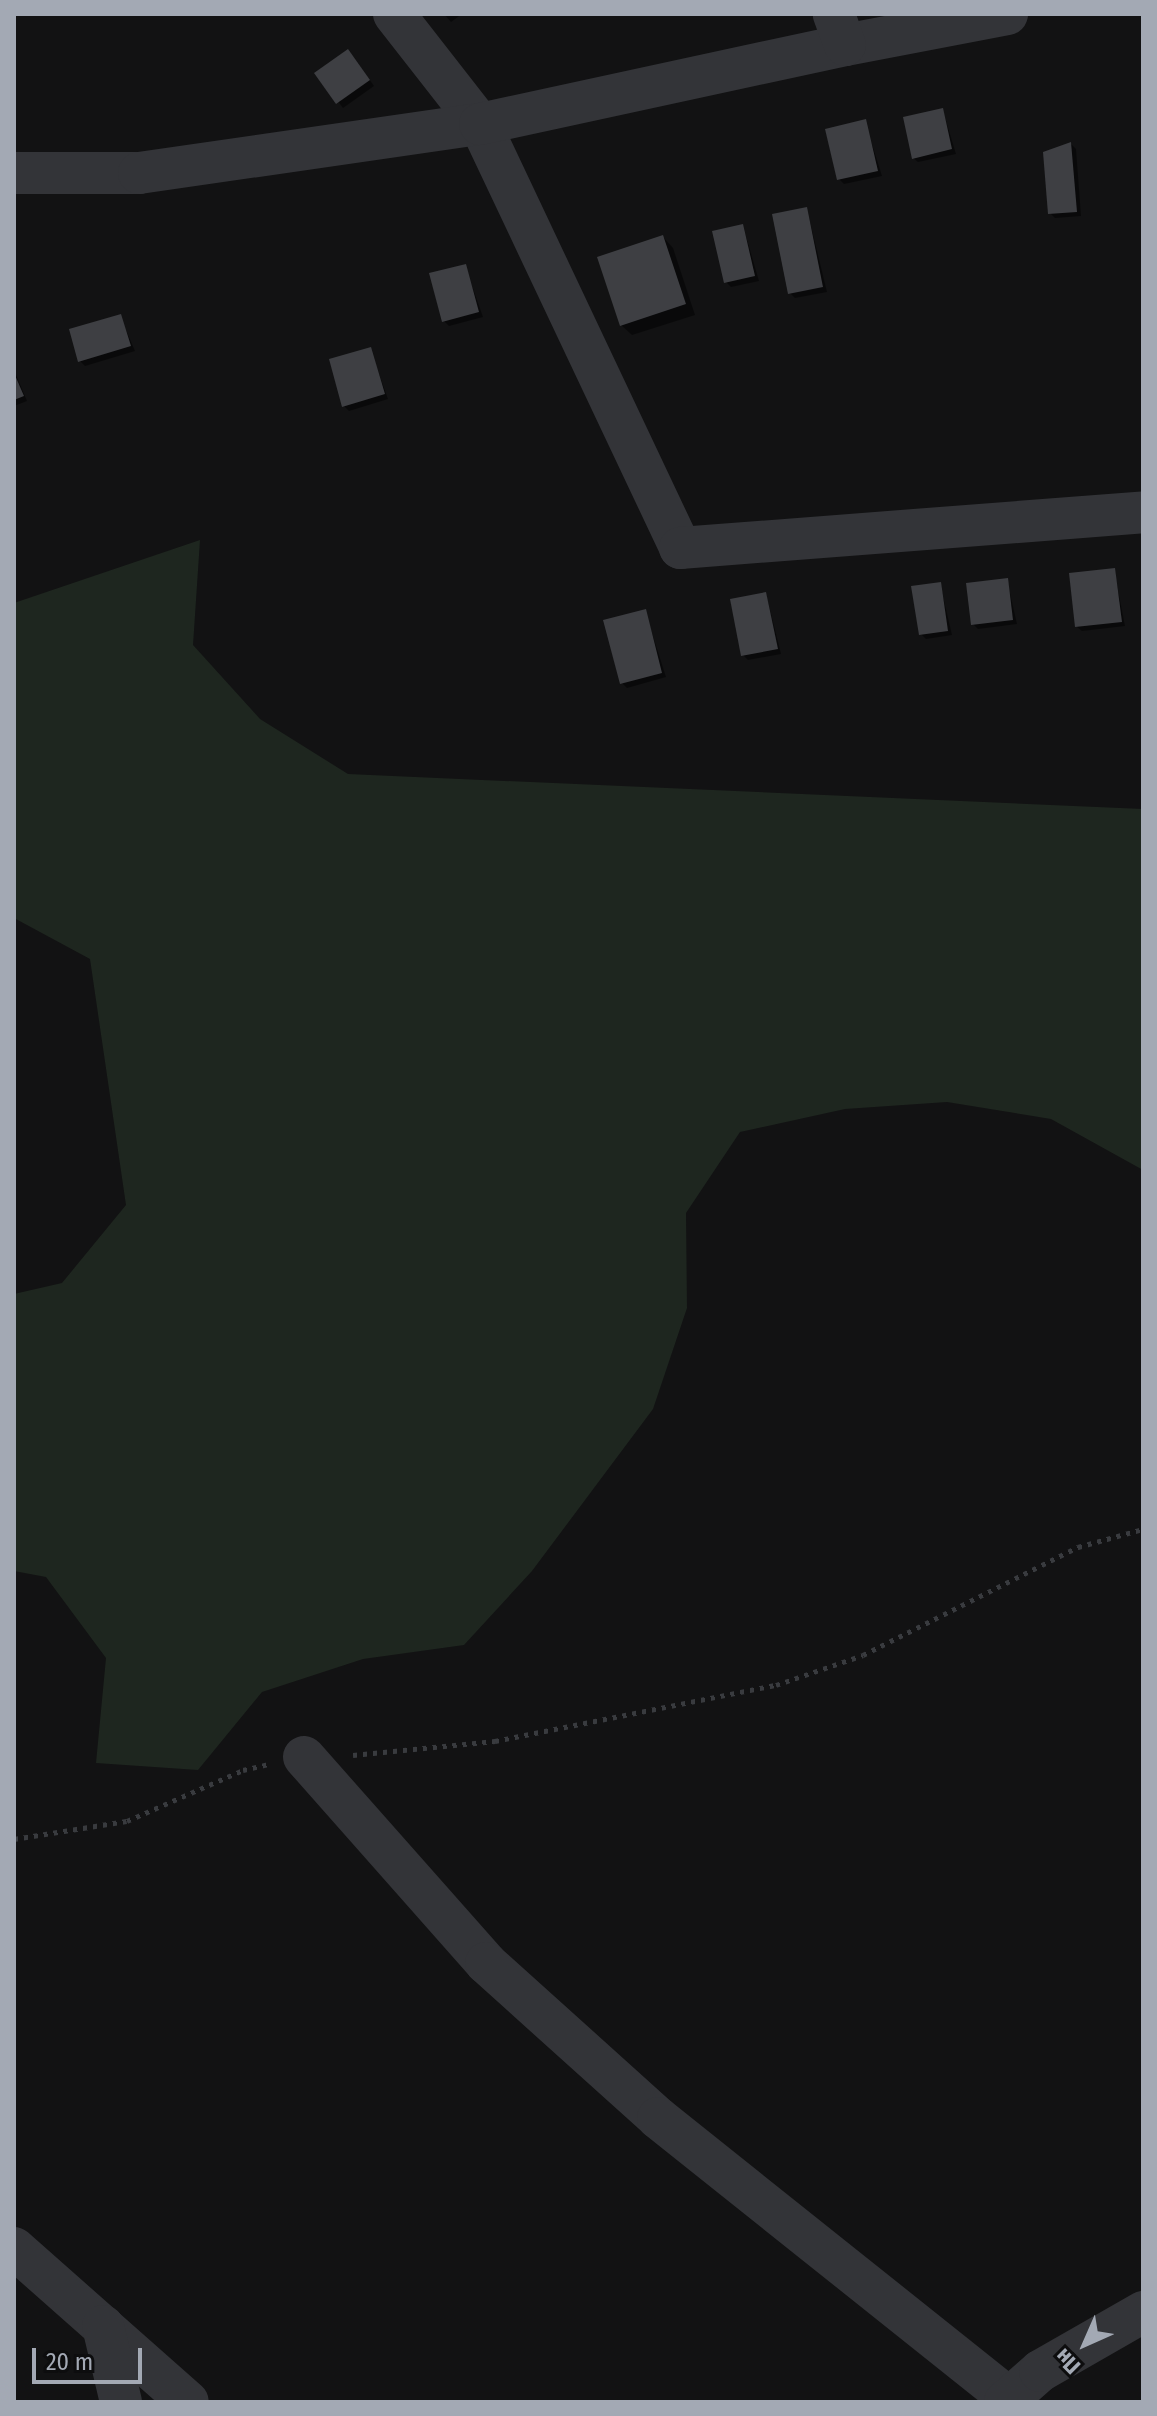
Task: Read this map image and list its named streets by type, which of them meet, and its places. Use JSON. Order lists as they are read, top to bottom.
{
  "scale_bar": "20 m",
  "north": "bottom left"
}
